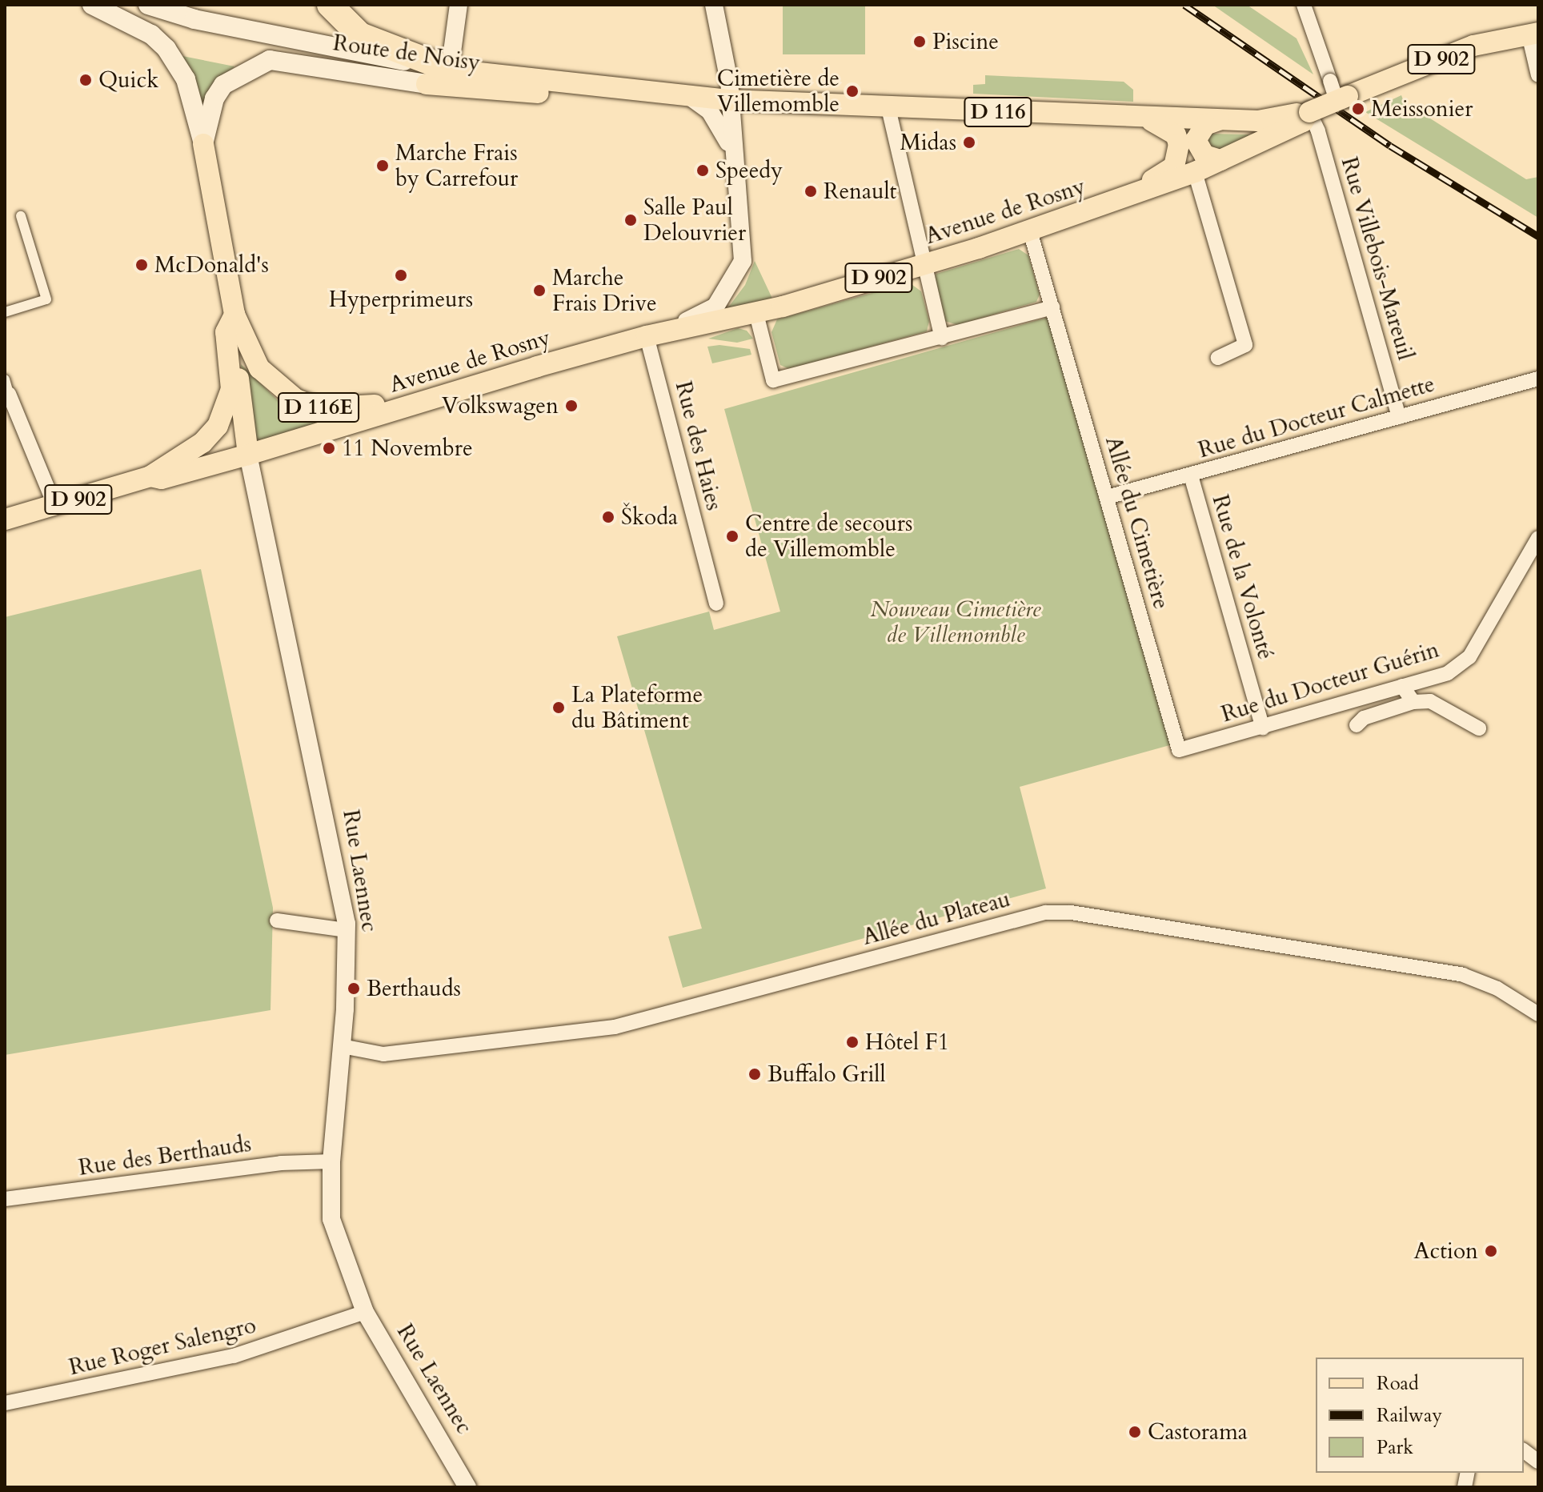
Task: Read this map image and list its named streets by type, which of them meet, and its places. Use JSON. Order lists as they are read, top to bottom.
{
  "streets": {
    "main road": [
      "Route de Noisy",
      "D 902",
      "D 116",
      "Avenue de Rosny",
      "D 116E",
      "Rue Laennec"
    ],
    "street": [
      "Rue Villebois-Mareuil",
      "Rue du Docteur Calmette",
      "Rue des Haies",
      "Allée du Cimetière",
      "Rue de la Volonté",
      "Rue du Docteur Guérin",
      "Allée du Plateau",
      "Rue des Berthauds",
      "Rue Roger Salengro"
    ]
  },
  "crossings": [
    ["Route de Noisy", "D 116"],
    ["Route de Noisy", "Avenue de Rosny"],
    ["Route de Noisy", "Rue Villebois-Mareuil"],
    ["Route de Noisy", "Rue Laennec"],
    ["D 902", "Avenue de Rosny"],
    ["D 902", "Rue Laennec"],
    ["Avenue de Rosny", "Rue Villebois-Mareuil"],
    ["Avenue de Rosny", "Rue des Haies"],
    ["Avenue de Rosny", "Allée du Cimetière"],
    ["Avenue de Rosny", "Rue Laennec"],
    ["Rue Villebois-Mareuil", "Rue du Docteur Calmette"],
    ["Rue du Docteur Calmette", "Allée du Cimetière"],
    ["Rue du Docteur Calmette", "Rue de la Volonté"],
    ["Allée du Cimetière", "Rue du Docteur Guérin"],
    ["Rue de la Volonté", "Rue du Docteur Guérin"],
    ["Rue Laennec", "Allée du Plateau"],
    ["Rue Laennec", "Rue des Berthauds"],
    ["Rue Laennec", "Rue Roger Salengro"]
  ],
  "parks": ["Nouveau Cimetière de Villemomble"],
  "places": [
    "Piscine",
    "Quick",
    "Cimetière de Villemomble",
    "Meissonier",
    "Midas",
    "Marche Frais by Carrefour",
    "Speedy",
    "Renault",
    "Salle Paul Delouvrier",
    "McDonald's",
    "Hyperprimeurs",
    "Marche Frais Drive",
    "Volkswagen",
    "11 Novembre",
    "Škoda",
    "Centre de secours de Villemomble",
    "La Plateforme du Bâtiment",
    "Berthauds",
    "Hôtel F1",
    "Buffalo Grill",
    "Action",
    "Castorama"
  ],
  "legend": ["Road", "Railway", "Park"]
}
